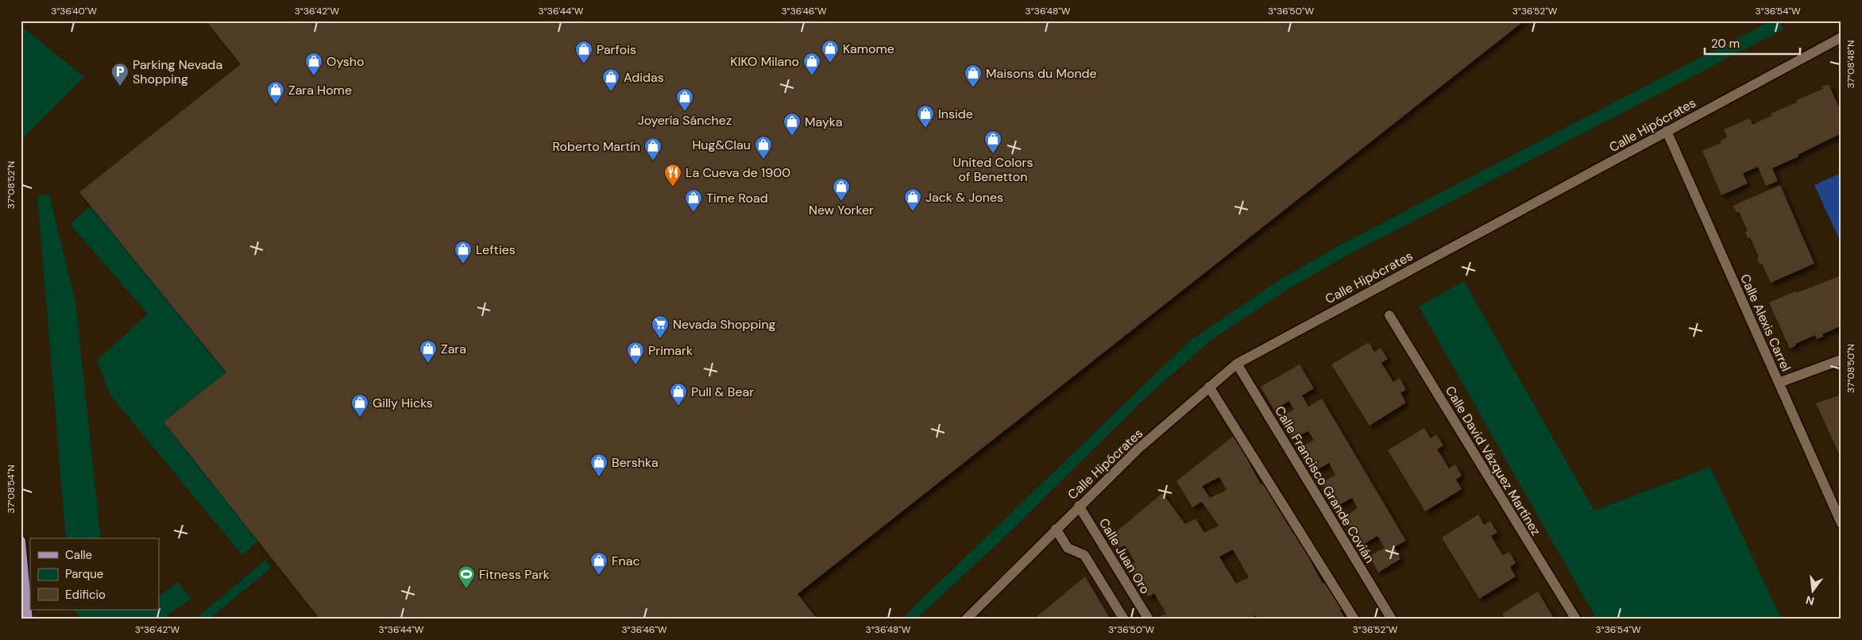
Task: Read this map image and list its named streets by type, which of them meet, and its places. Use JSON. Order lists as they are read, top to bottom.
{
  "streets": {
    "street": [
      "Calle Hipócrates",
      "Calle Alexis Carrel",
      "Calle David Vázquez Martínez",
      "Calle Francisco Grande Covián",
      "Calle Juan Oro"
    ]
  },
  "crossings": [
    ["Calle Hipócrates", "Calle Alexis Carrel"],
    ["Calle Hipócrates", "Calle Francisco Grande Covián"],
    ["Calle Hipócrates", "Calle Juan Oro"]
  ],
  "places": {
    "shop": [
      "Kamome",
      "Parfois",
      "Oysho",
      "KIKO Milano",
      "Maisons du Monde",
      "Adidas",
      "Zara Home",
      "Joyería Sánchez",
      "Inside",
      "Mayka",
      "United Colors of Benetton",
      "Hug&Clau",
      "Roberto Martín",
      "New Yorker",
      "Jack & Jones",
      "Time Road",
      "Lefties",
      "Zara",
      "Primark",
      "Pull & Bear",
      "Gilly Hicks",
      "Bershka",
      "Fnac"
    ],
    "parking": ["Parking Nevada Shopping"],
    "restaurant": ["La Cueva de 1900"],
    "supermarket": ["Nevada Shopping"],
    "sports": ["Fitness Park"]
  },
  "legend": ["Calle", "Parque", "Edificio"],
  "scale_bar": "20 m",
  "north": "bottom",
  "coordinates": [
    "3°36'40\"W",
    "3°36'42\"W",
    "3°36'44\"W",
    "3°36'46\"W",
    "3°36'48\"W",
    "3°36'50\"W",
    "3°36'52\"W",
    "3°36'54\"W",
    "37°08'48\"N",
    "37°08'52\"N",
    "37°08'50\"N",
    "37°08'54\"N"
  ]
}
